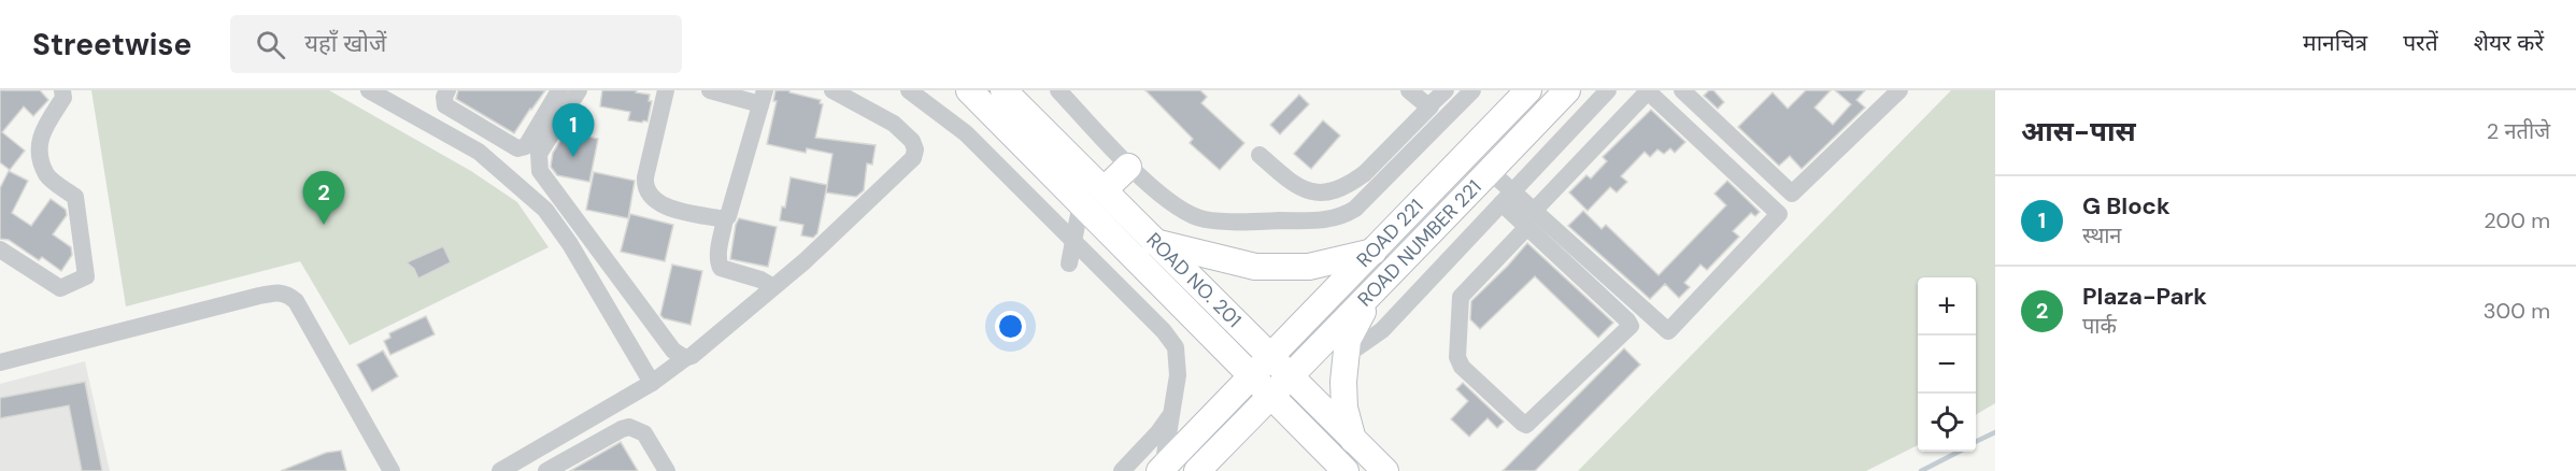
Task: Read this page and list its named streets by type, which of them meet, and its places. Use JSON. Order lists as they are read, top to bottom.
{
  "streets": {
    "main road": ["ROAD 221", "ROAD NUMBER 221", "ROAD NO. 201"]
  },
  "crossings": [
    ["ROAD 221", "ROAD NUMBER 221"],
    ["ROAD 221", "ROAD NO. 201"],
    ["ROAD NUMBER 221", "ROAD NO. 201"]
  ],
  "page": {
    "header": "Streetwise",
    "search": "यहाँ खोजें",
    "nav": ["मानचित्र", "परतें", "शेयर करें"],
    "heading": ["आस-पास", "2 नतीजे"],
    "pins": ["1", "2"],
    "list": [
      {
        "mark": "1",
        "name": "G Block",
        "note": "स्थान",
        "value": "200 m"
      },
      {
        "mark": "2",
        "name": "Plaza-Park",
        "note": "पार्क",
        "value": "300 m"
      }
    ],
    "map_buttons": ["+", "−"]
  }
}
